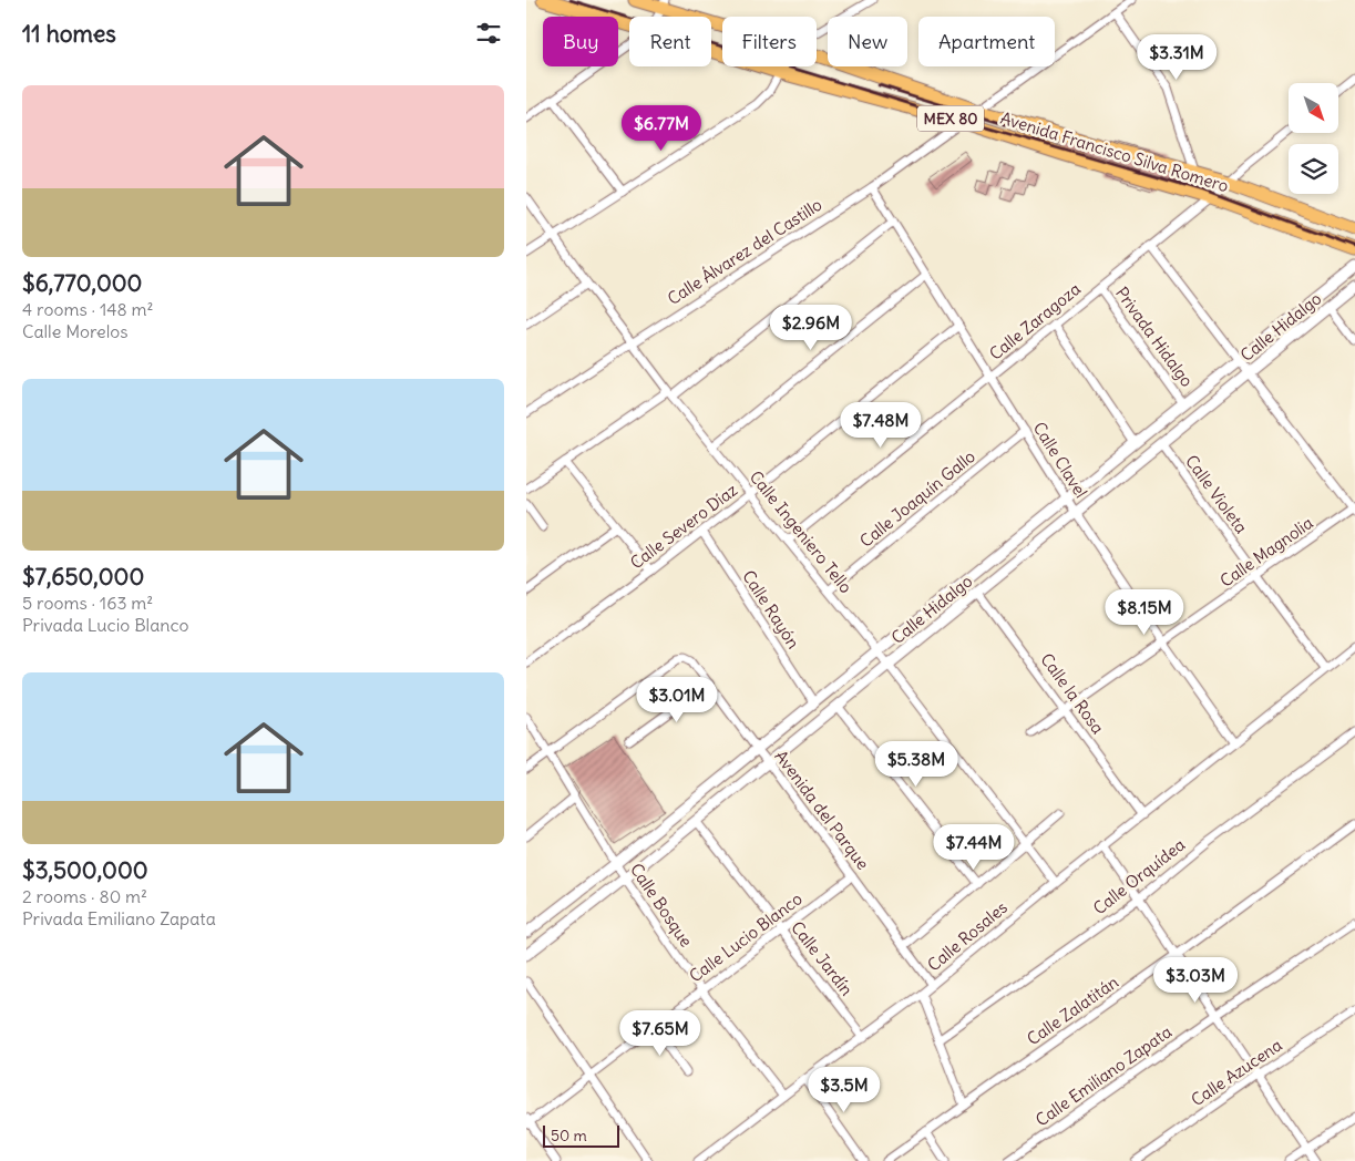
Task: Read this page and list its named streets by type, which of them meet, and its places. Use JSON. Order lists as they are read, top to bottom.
{
  "streets": {
    "main road": ["MEX 80", "Avenida Francisco Silva Romero"],
    "street": [
      "Calle Álvarez del Castillo",
      "Calle Zaragoza",
      "Calle Hidalgo",
      "Privada Hidalgo",
      "Calle Clavel",
      "Calle Violeta",
      "Calle Joaquín Gallo",
      "Calle Severo Díaz",
      "Calle Ingeniero Tello",
      "Calle Magnolia",
      "Calle Rayón",
      "Calle la Rosa",
      "Avenida del Parque",
      "Calle Orquídea",
      "Calle Bosque",
      "Calle Rosales",
      "Calle Lucio Blanco",
      "Calle Jardín",
      "Calle Zalatitán",
      "Calle Azucena",
      "Calle Emiliano Zapata"
    ]
  },
  "crossings": [
    ["Avenida Francisco Silva Romero", "Calle Álvarez del Castillo"],
    ["Avenida Francisco Silva Romero", "Calle Zaragoza"],
    ["Calle Álvarez del Castillo", "Calle Clavel"],
    ["Calle Álvarez del Castillo", "Calle Ingeniero Tello"],
    ["Calle Zaragoza", "Privada Hidalgo"],
    ["Calle Zaragoza", "Calle Clavel"],
    ["Calle Zaragoza", "Calle Ingeniero Tello"],
    ["Calle Hidalgo", "Privada Hidalgo"],
    ["Calle Hidalgo", "Calle Clavel"],
    ["Calle Hidalgo", "Calle Violeta"],
    ["Calle Hidalgo", "Calle Ingeniero Tello"],
    ["Calle Hidalgo", "Calle Rayón"],
    ["Calle Hidalgo", "Calle la Rosa"],
    ["Calle Hidalgo", "Avenida del Parque"],
    ["Calle Hidalgo", "Calle Bosque"],
    ["Calle Hidalgo", "Calle Jardín"],
    ["Calle Clavel", "Calle Joaquín Gallo"],
    ["Calle Clavel", "Calle Severo Díaz"],
    ["Calle Clavel", "Calle Magnolia"],
    ["Calle Clavel", "Calle Rosales"],
    ["Calle Violeta", "Calle Magnolia"],
    ["Calle Violeta", "Calle Rosales"],
    ["Calle Joaquín Gallo", "Calle Ingeniero Tello"],
    ["Calle Severo Díaz", "Calle Ingeniero Tello"],
    ["Calle Severo Díaz", "Calle Rayón"],
    ["Calle Ingeniero Tello", "Calle Rosales"],
    ["Calle Magnolia", "Calle la Rosa"],
    ["Calle la Rosa", "Calle Rosales"],
    ["Avenida del Parque", "Calle Bosque"],
    ["Avenida del Parque", "Calle Rosales"],
    ["Avenida del Parque", "Calle Lucio Blanco"],
    ["Calle Bosque", "Calle Rosales"],
    ["Calle Bosque", "Calle Lucio Blanco"],
    ["Calle Rosales", "Calle Jardín"],
    ["Calle Lucio Blanco", "Calle Jardín"]
  ],
  "scale_bar": "50 m",
  "north": "bottom right",
  "page": {
    "heading": "11 homes",
    "chip": [
      "Buy",
      "Rent",
      "Filters",
      "New",
      "Apartment"
    ],
    "price": [
      "$3.31M",
      "$6.77M",
      "$2.96M",
      "$7.48M",
      "$8.15M",
      "$3.01M",
      "$5.38M",
      "$7.44M",
      "$3.03M",
      "$7.65M",
      "$3.5M"
    ],
    "list": [
      {
        "name": "$6,770,000",
        "note": "4 rooms · 148 m² · Calle Morelos"
      },
      {
        "name": "$7,650,000",
        "note": "5 rooms · 163 m² · Privada Lucio Blanco"
      },
      {
        "name": "$3,500,000",
        "note": "2 rooms · 80 m² · Privada Emiliano Zapata"
      }
    ],
    "scale": "50 m"
  }
}
